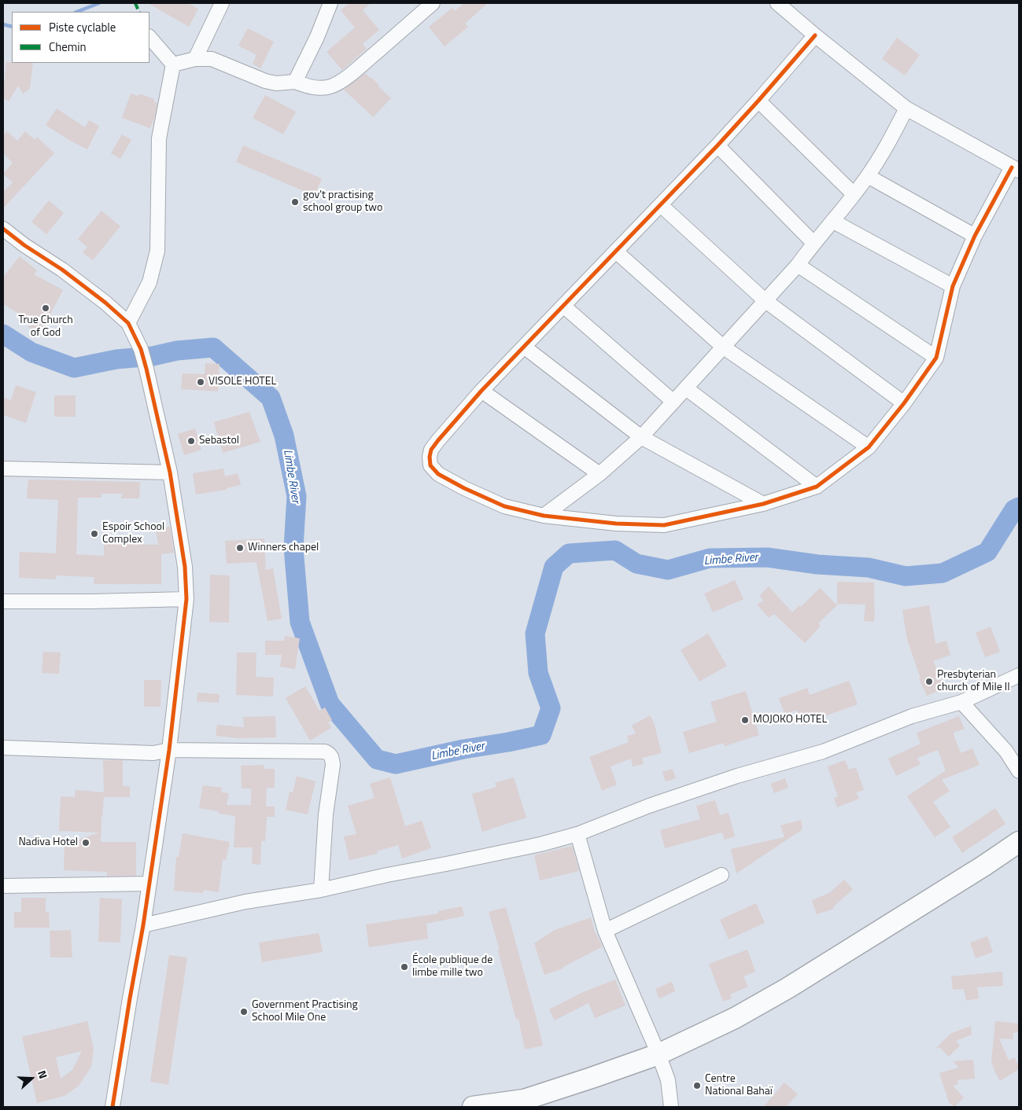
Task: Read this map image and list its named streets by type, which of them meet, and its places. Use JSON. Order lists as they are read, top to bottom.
{
  "water": ["Limbe River"],
  "places": [
    "gov't practising school group two",
    "True Church of God",
    "VISOLE HOTEL",
    "Sebastol",
    "Espoir School Complex",
    "Winners chapel",
    "Presbyterian church of Mile II",
    "MOJOKO HOTEL",
    "Nadiva Hotel",
    "École publique de limbe mille two",
    "Government Practising School Mile One",
    "Centre National Bahaï"
  ],
  "legend": ["Piste cyclable", "Chemin"],
  "north": "right"
}
